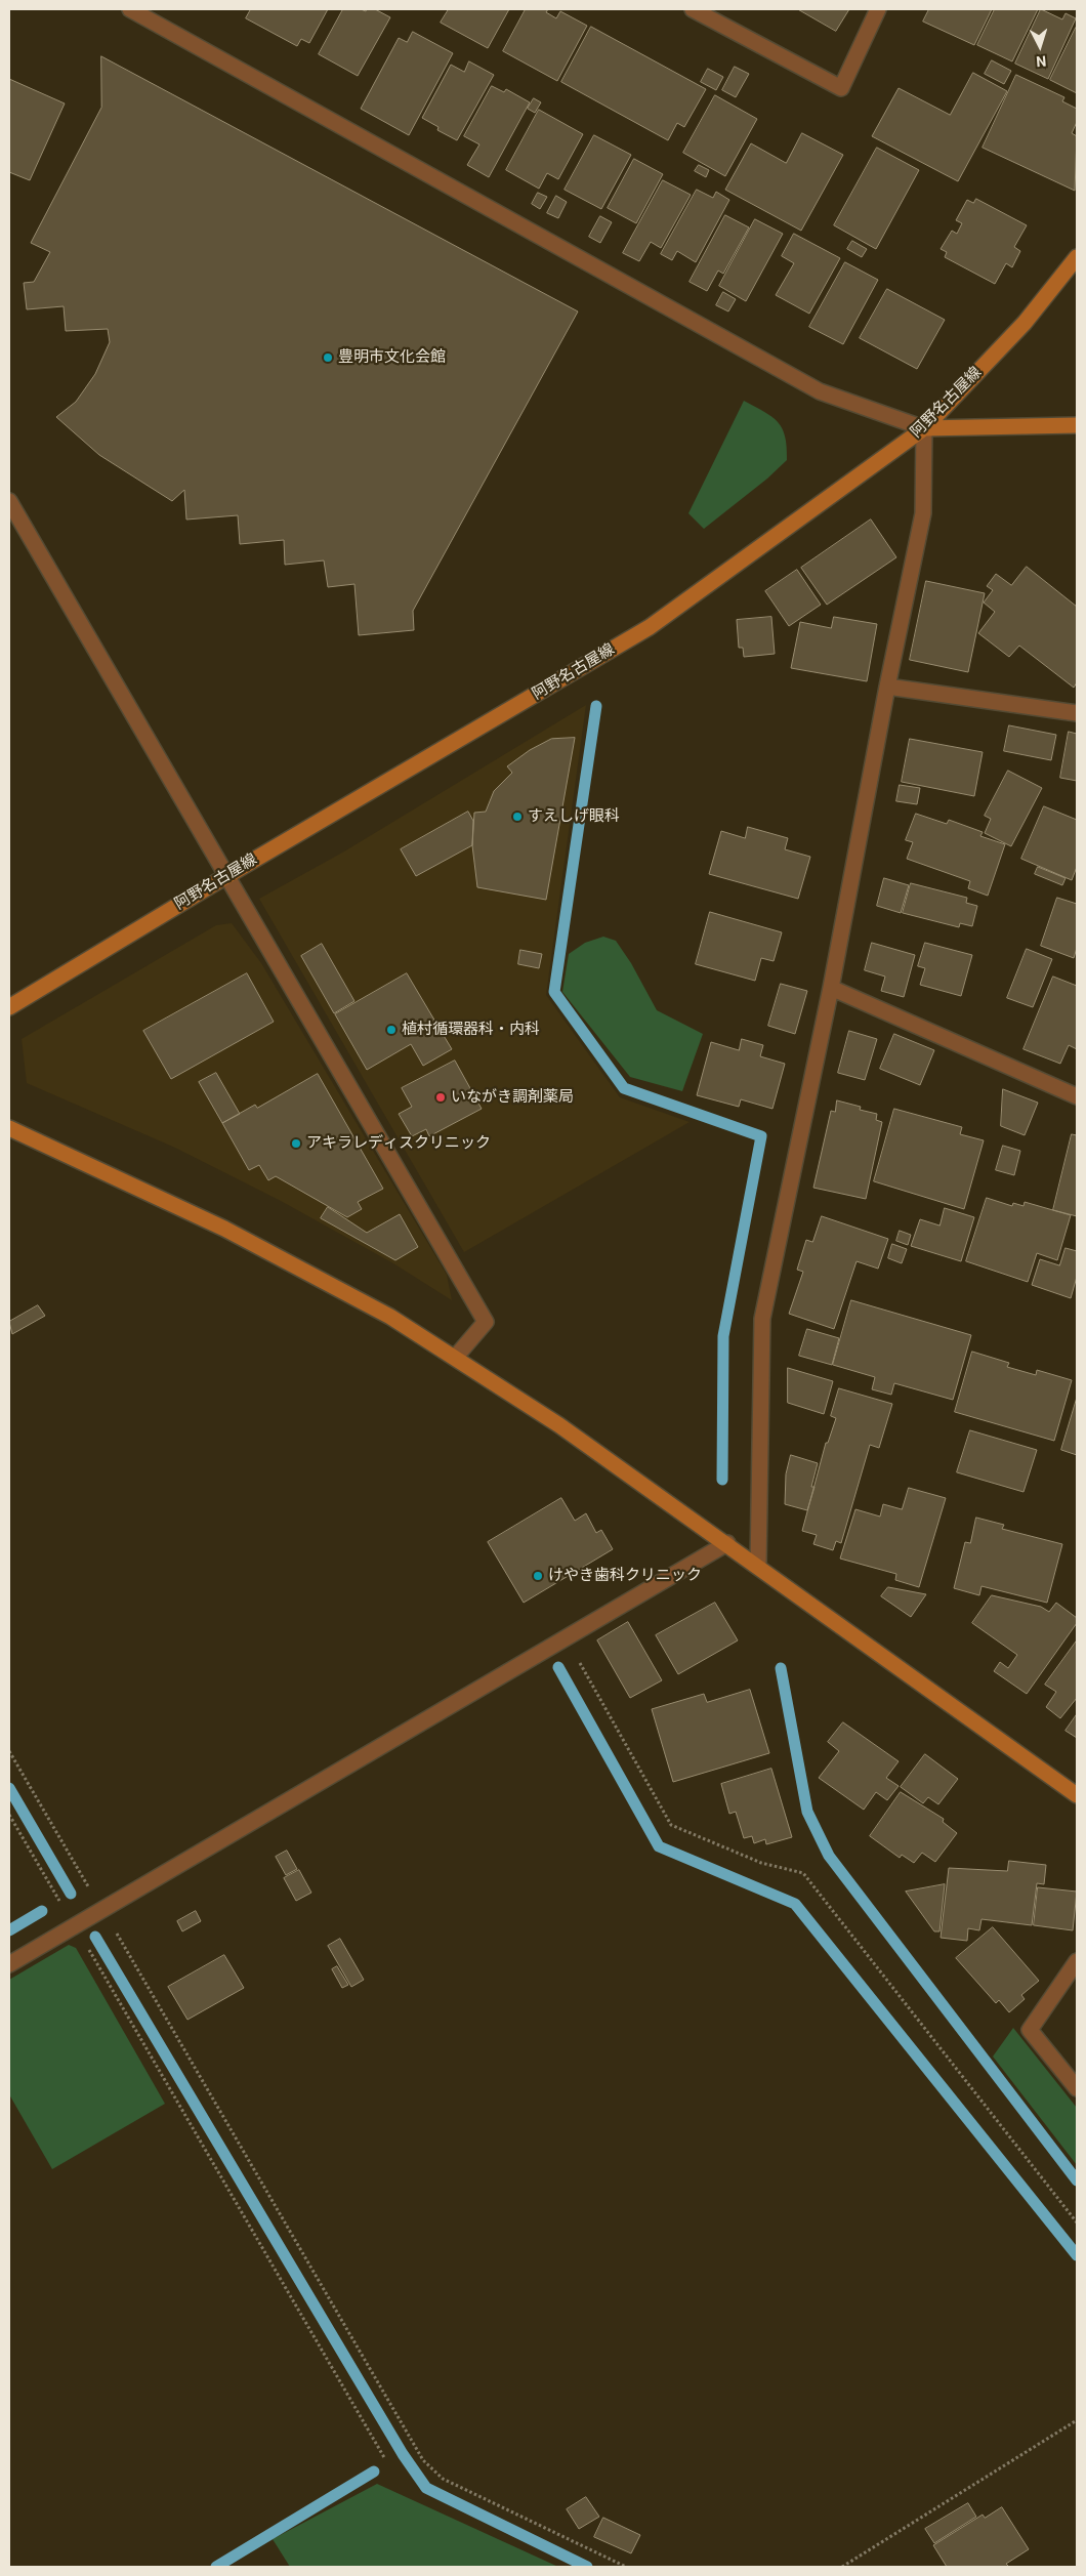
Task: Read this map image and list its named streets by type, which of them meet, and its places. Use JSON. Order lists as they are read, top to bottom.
{
  "streets": {
    "street": ["阿野名古屋線"]
  },
  "places": [
    "豊明市文化会館",
    "すえしげ眼科",
    "植村循環器科・内科",
    "いながき調剤薬局",
    "アキラレディスクリニック",
    "けやき歯科クリニック"
  ],
  "north": "bottom"
}
